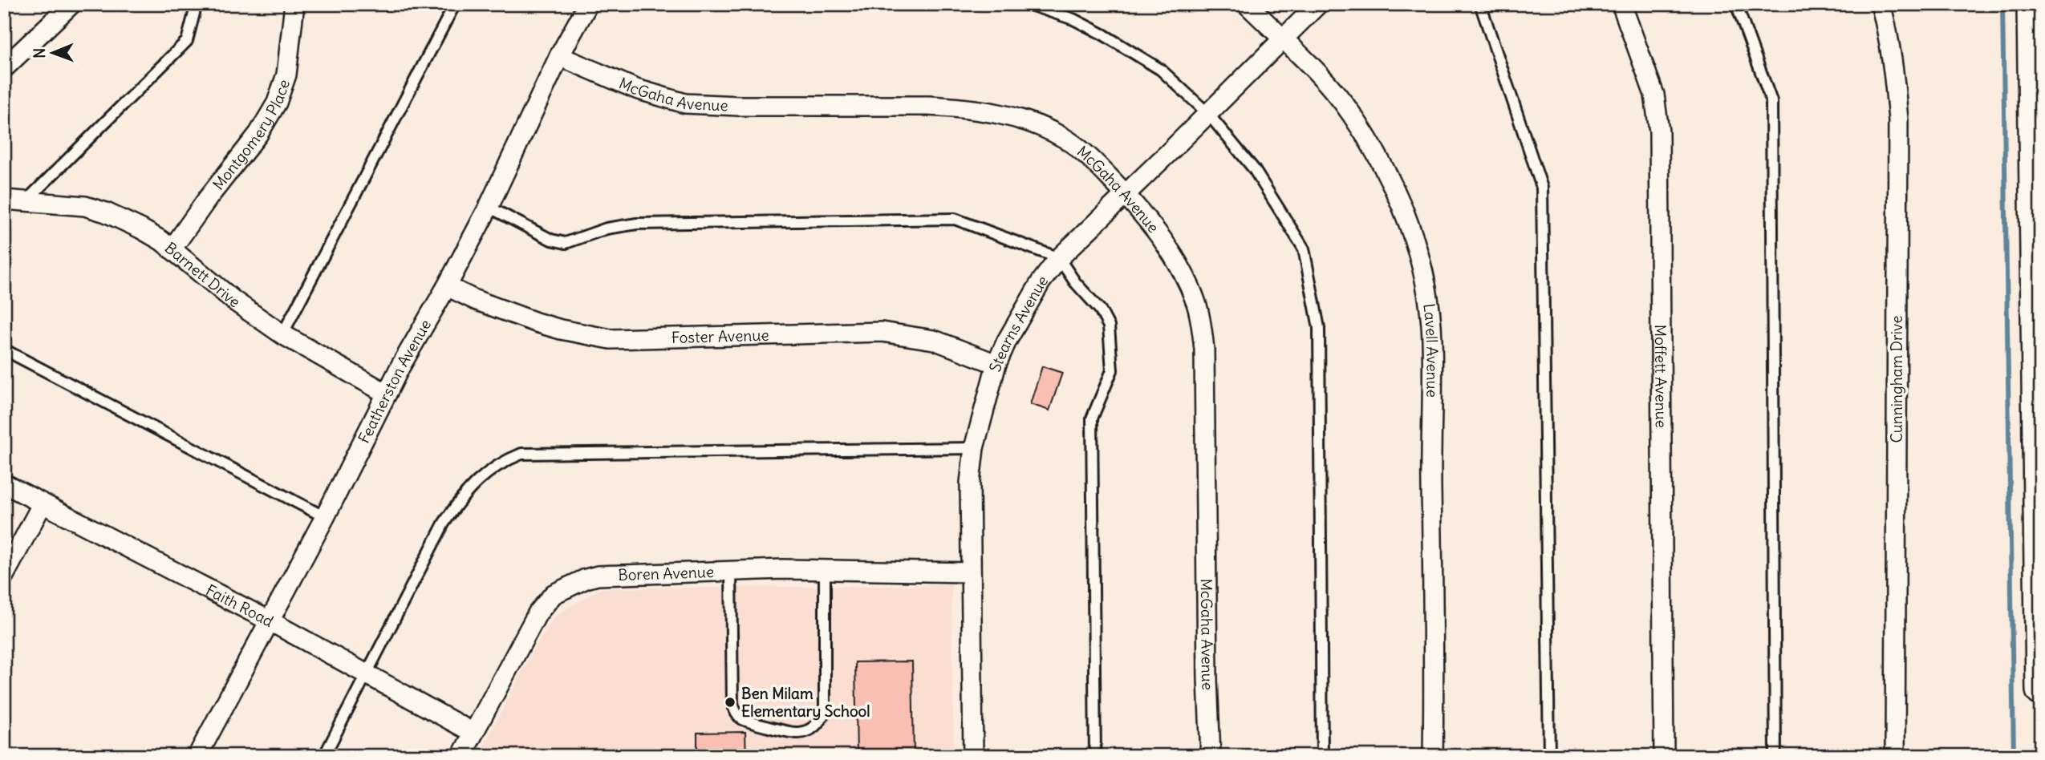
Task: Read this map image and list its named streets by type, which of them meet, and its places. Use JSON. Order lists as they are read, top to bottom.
{
  "streets": {
    "street": [
      "McGaha Avenue",
      "Montgomery Place",
      "Barnett Drive",
      "Stearns Avenue",
      "Foster Avenue",
      "Lavell Avenue",
      "Moffett Avenue",
      "Cunningham Drive",
      "Featherston Avenue",
      "Boren Avenue",
      "Faith Road"
    ]
  },
  "crossings": [
    ["McGaha Avenue", "Stearns Avenue"],
    ["McGaha Avenue", "Featherston Avenue"],
    ["Montgomery Place", "Barnett Drive"],
    ["Barnett Drive", "Featherston Avenue"],
    ["Stearns Avenue", "Foster Avenue"],
    ["Stearns Avenue", "Lavell Avenue"],
    ["Stearns Avenue", "Boren Avenue"],
    ["Foster Avenue", "Featherston Avenue"],
    ["Featherston Avenue", "Faith Road"],
    ["Boren Avenue", "Faith Road"]
  ],
  "places": ["Ben Milam Elementary School"],
  "north": "left"
}
